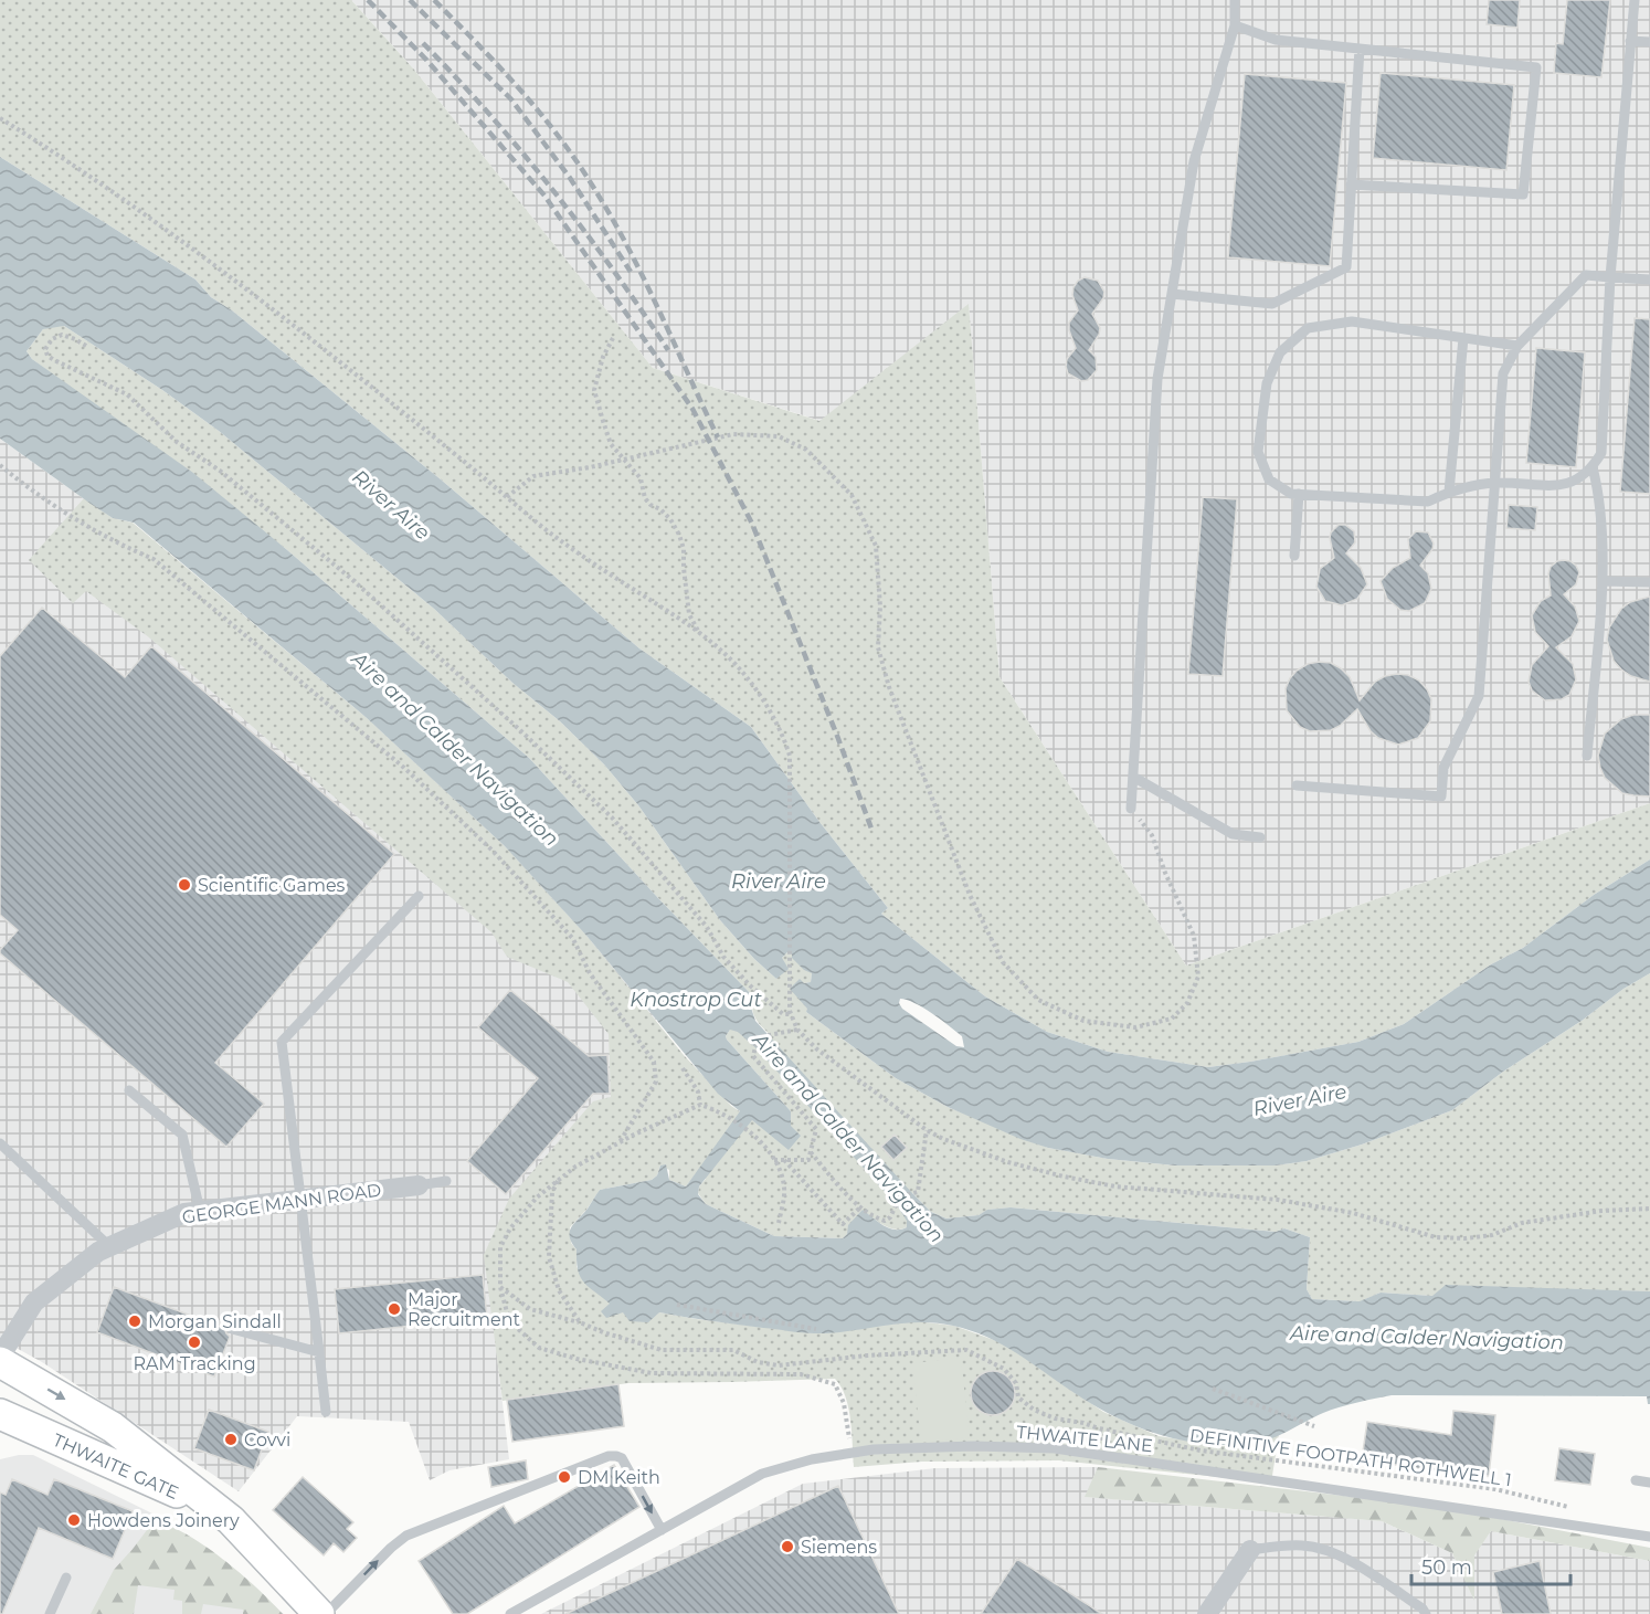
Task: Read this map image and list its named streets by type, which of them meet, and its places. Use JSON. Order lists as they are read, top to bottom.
{
  "streets": {
    "main road": ["THWAITE GATE"],
    "street": ["GEORGE MANN ROAD"],
    "lane": ["THWAITE LANE"],
    "path": ["DEFINITIVE FOOTPATH ROTHWELL 1"]
  },
  "crossings": [
    ["GEORGE MANN ROAD", "THWAITE GATE"]
  ],
  "water": ["River Aire", "Aire and Calder Navigation", "Knostrop Cut"],
  "places": [
    "Scientific Games",
    "Major Recruitment",
    "Morgan Sindall",
    "RAM Tracking",
    "Covvi",
    "DM Keith",
    "Howdens Joinery",
    "Siemens"
  ],
  "scale_bar": "50 m"
}
